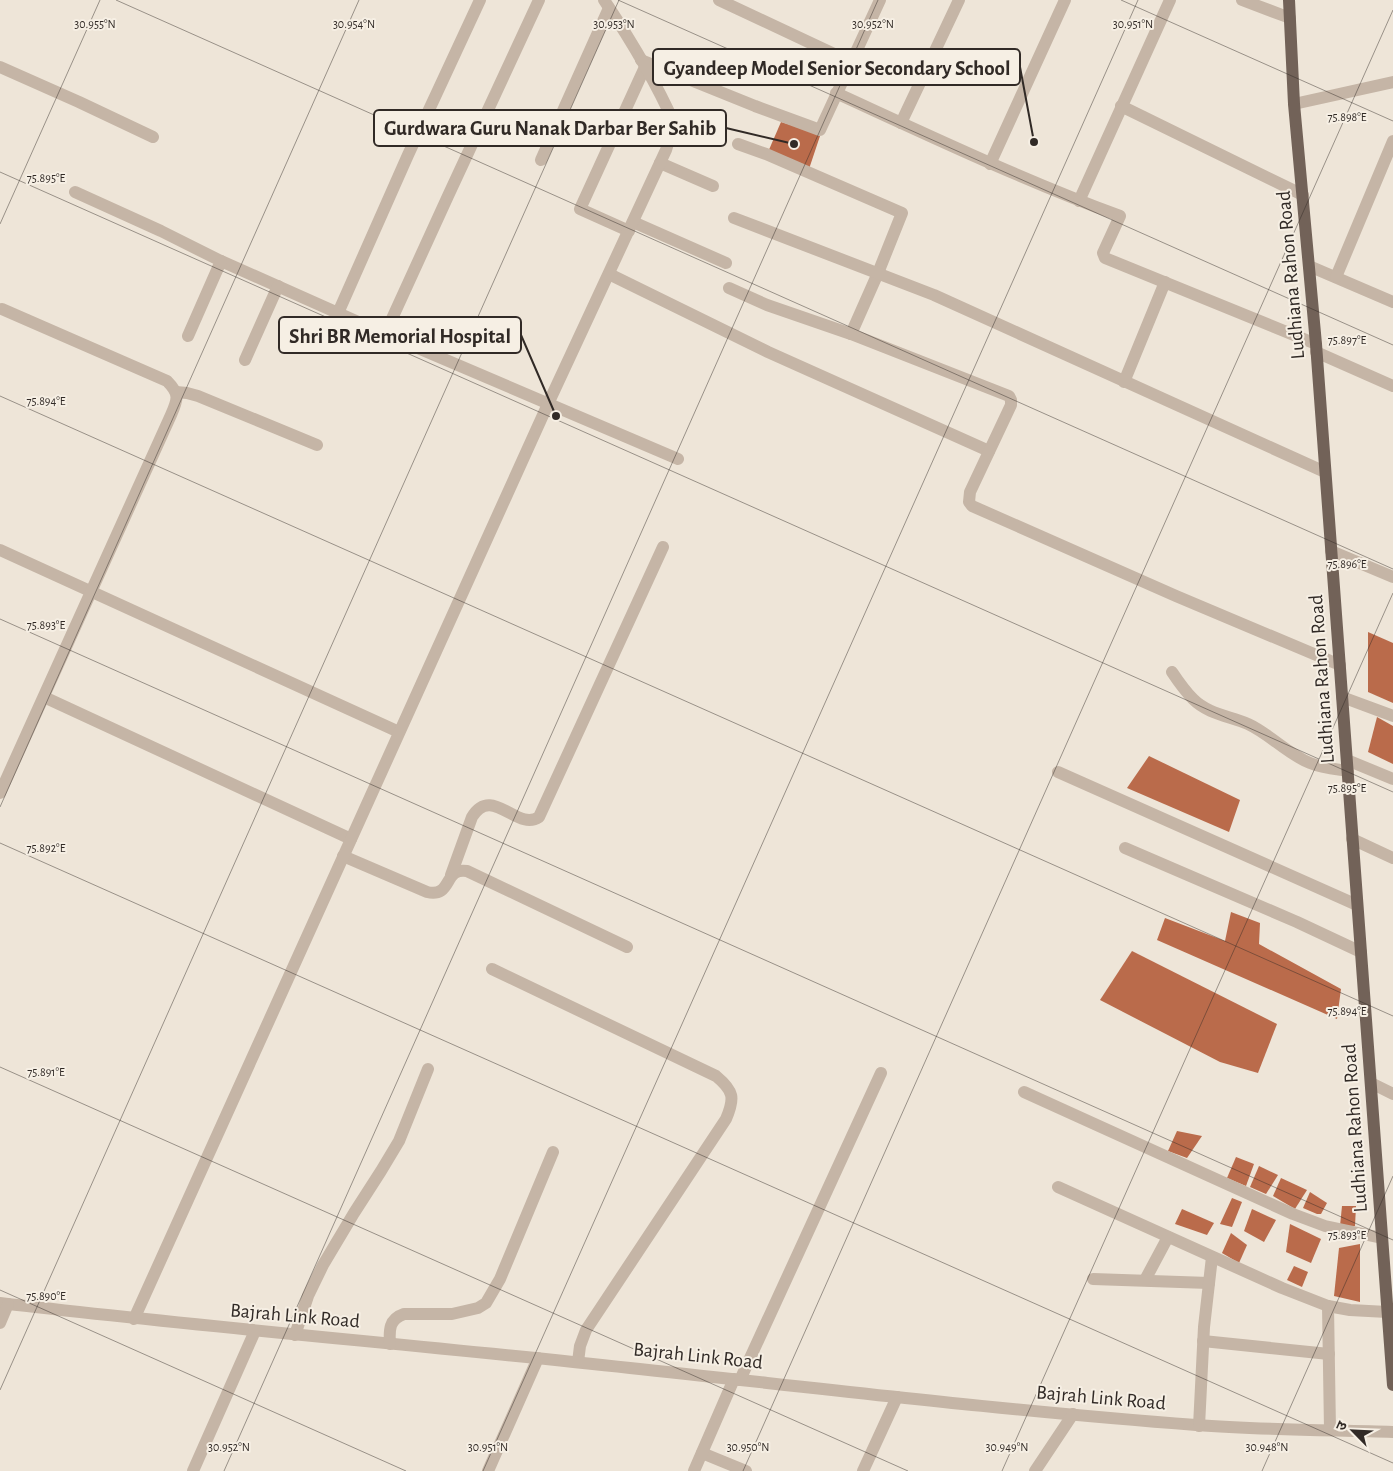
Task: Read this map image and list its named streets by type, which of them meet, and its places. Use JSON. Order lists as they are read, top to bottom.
{
  "streets": {
    "main road": ["Ludhiana Rahon Road"],
    "street": ["Bajrah Link Road"]
  },
  "places": ["Gyandeep Model Senior Secondary School", "Gurdwara Guru Nanak Darbar Ber Sahib", "Shri BR Memorial Hospital"],
  "north": "top left",
  "coordinates": [
    "30.955°N",
    "30.954°N",
    "30.953°N",
    "30.952°N",
    "30.951°N",
    "75.898°E",
    "75.895°E",
    "75.897°E",
    "75.894°E",
    "75.896°E",
    "75.893°E",
    "75.892°E",
    "75.891°E",
    "75.890°E",
    "30.950°N",
    "30.949°N",
    "30.948°N"
  ]
}
